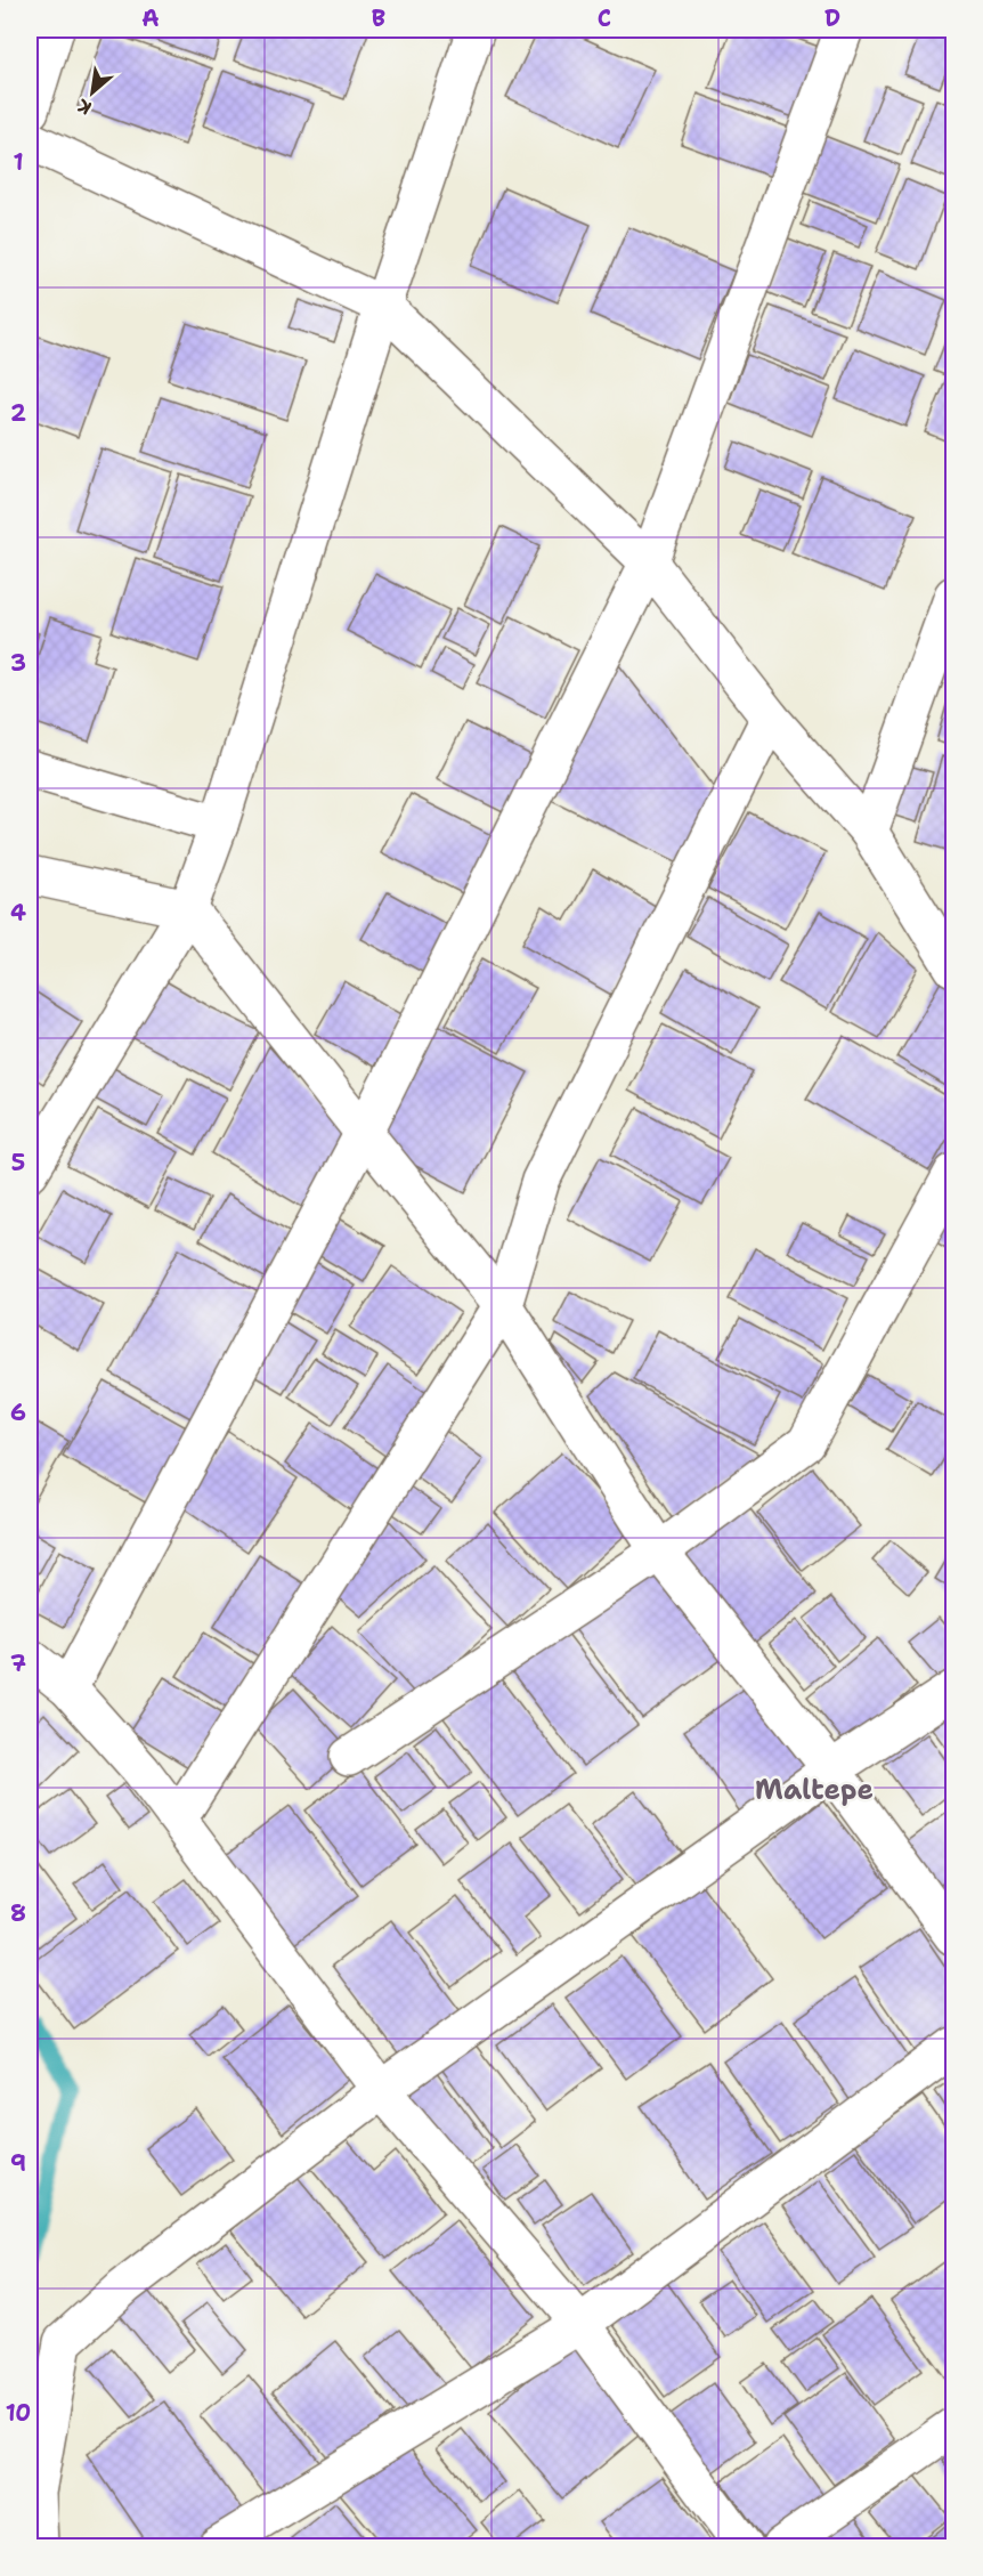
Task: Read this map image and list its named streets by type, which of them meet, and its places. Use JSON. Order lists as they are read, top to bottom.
{
  "districts": ["Maltepe"],
  "north": "bottom left",
  "grid": {
    "columns": [
      "A",
      "B",
      "C",
      "D"
    ],
    "rows": [
      "1",
      "2",
      "3",
      "4",
      "5",
      "6",
      "7",
      "8",
      "9",
      "10"
    ]
  }
}
